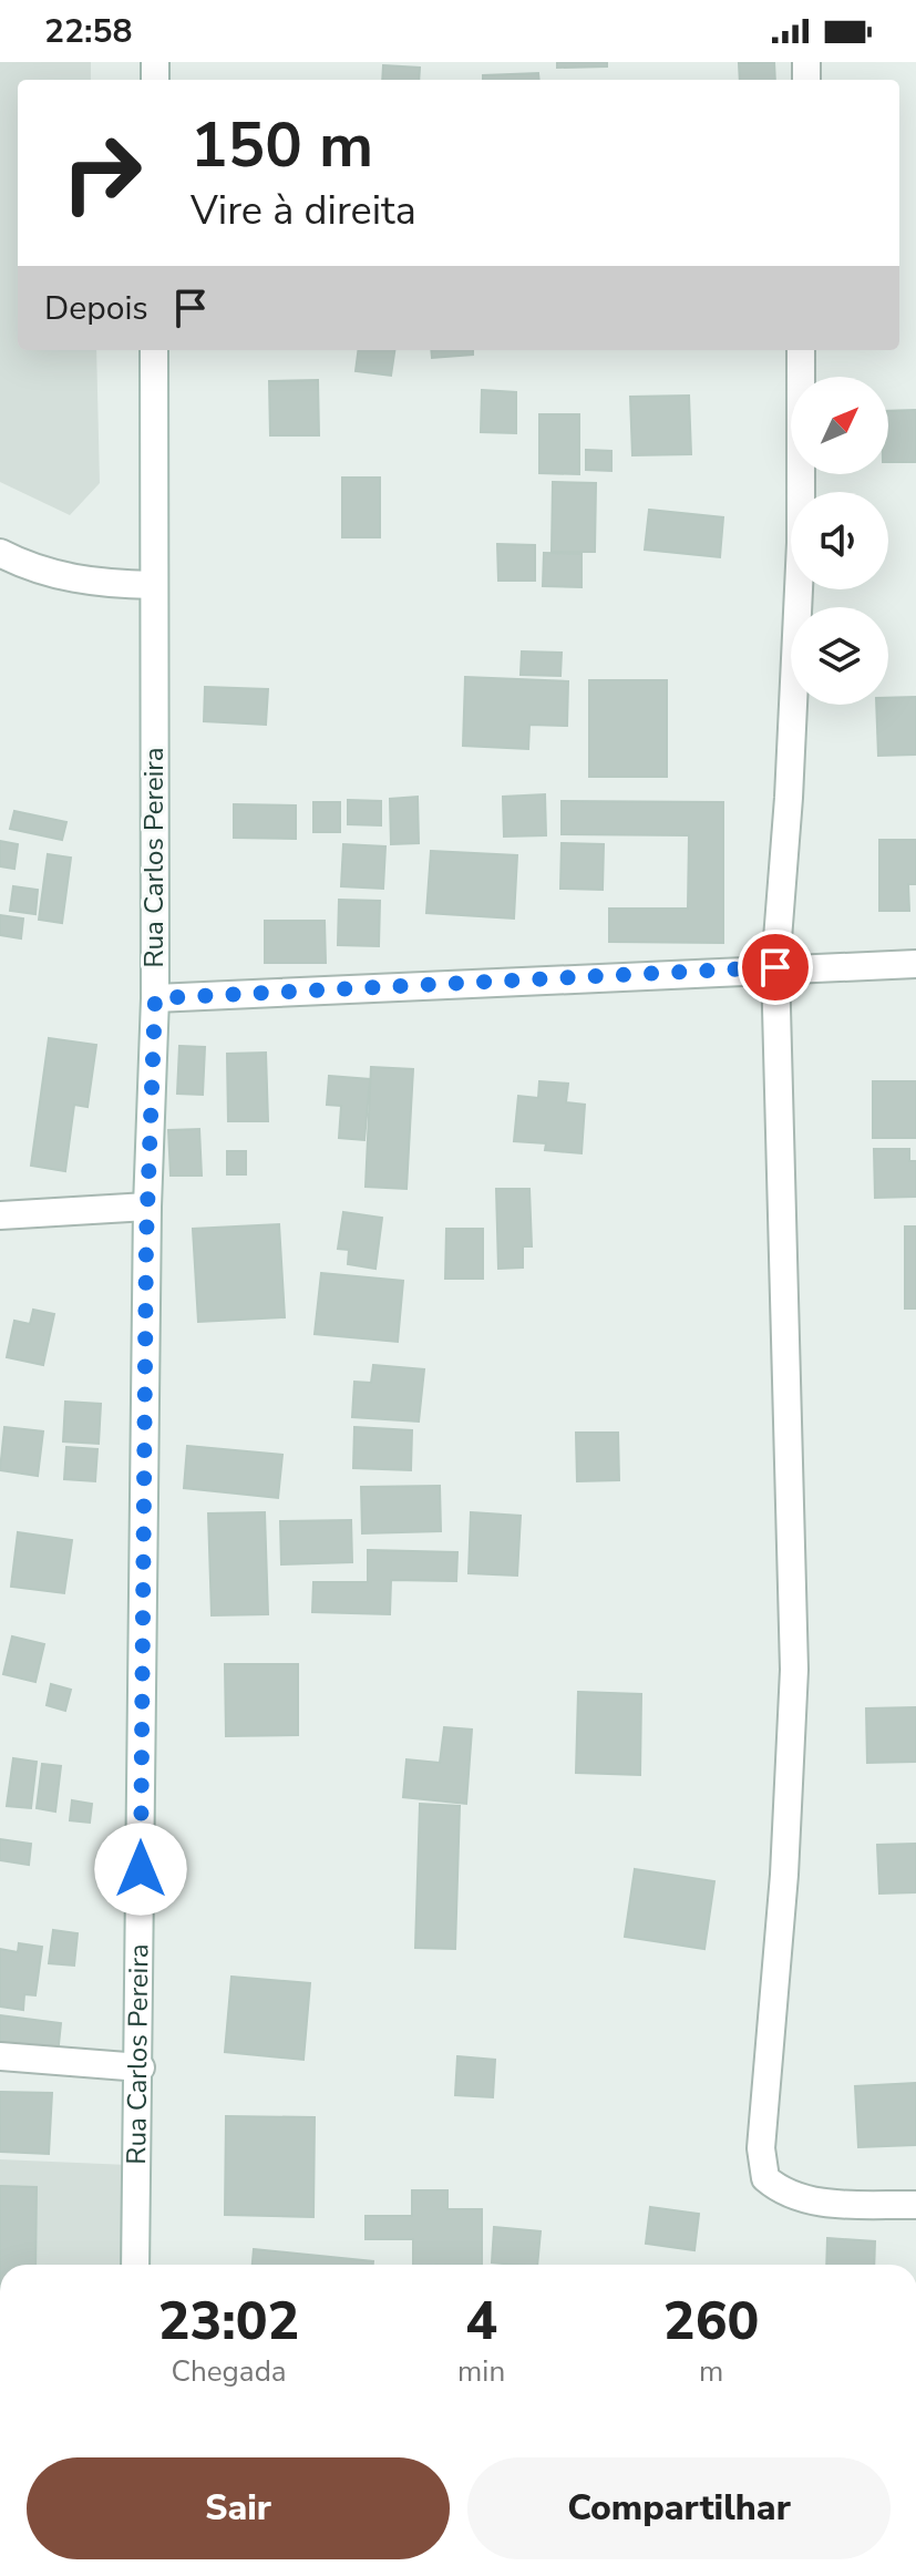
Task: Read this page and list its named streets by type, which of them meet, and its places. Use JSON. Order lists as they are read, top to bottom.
{
  "streets": {
    "street": ["Rua Carlos Pereira"]
  },
  "north": "top right",
  "page": {
    "status": "22:58",
    "turn": ["150 m", "Vire à direita"],
    "then": "Depois",
    "eta": [
      "23:02",
      "Chegada",
      "4",
      "min",
      "260",
      "m"
    ],
    "buttons": ["Sair", "Compartilhar"]
  }
}
